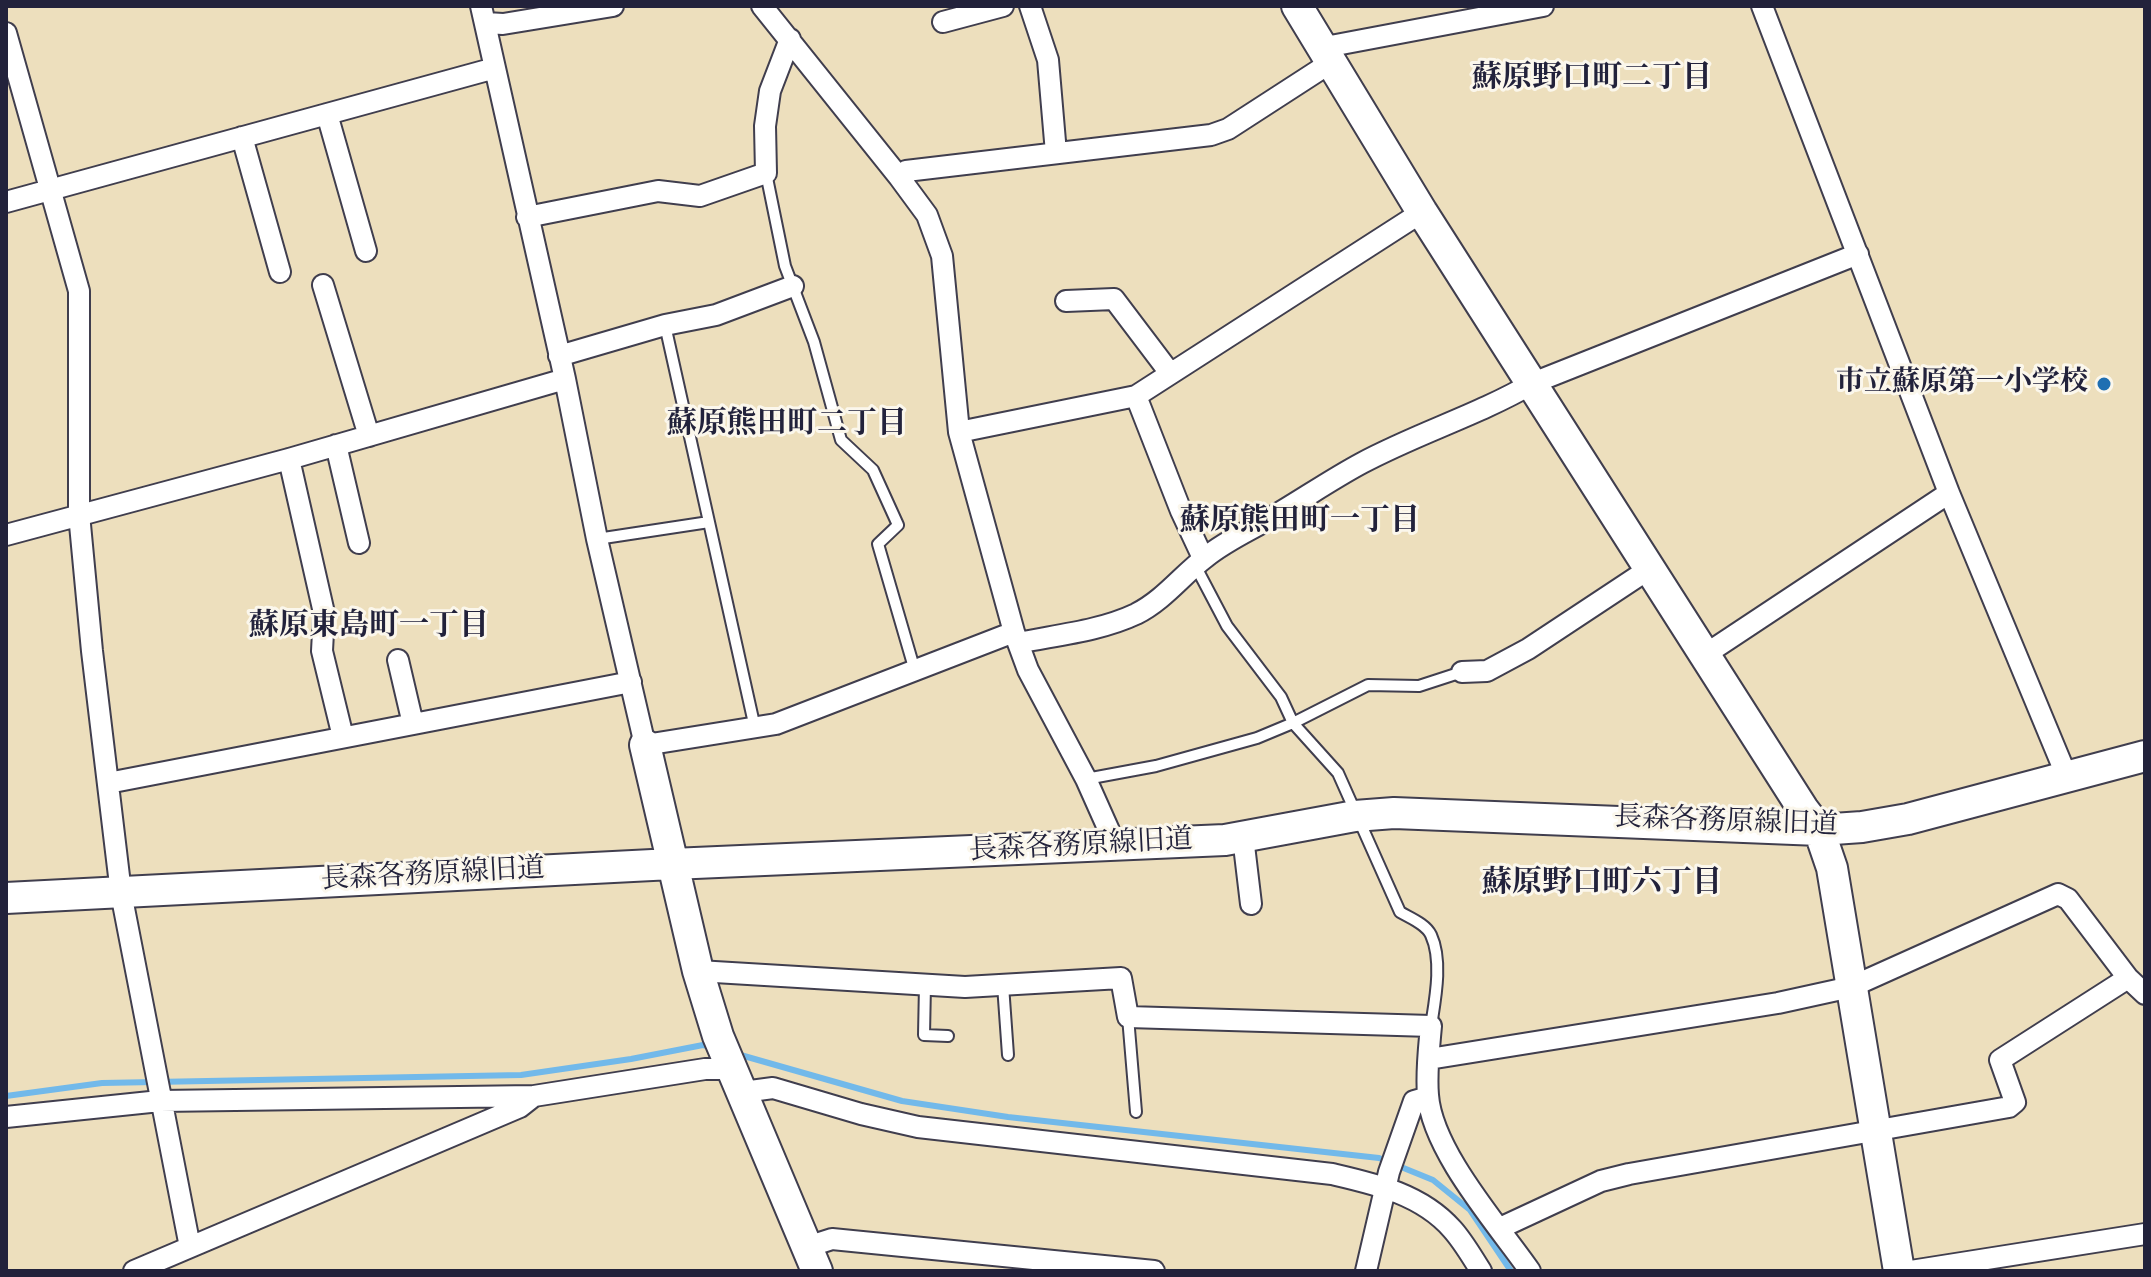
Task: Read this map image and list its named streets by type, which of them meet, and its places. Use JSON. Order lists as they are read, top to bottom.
{
  "streets": {
    "street": ["長森各務原線旧道"]
  },
  "districts": [
    "蘇原野口町二丁目",
    "蘇原熊田町二丁目",
    "蘇原熊田町一丁目",
    "蘇原東島町一丁目",
    "蘇原野口町六丁目"
  ],
  "places": ["市立蘇原第一小学校"]
}
